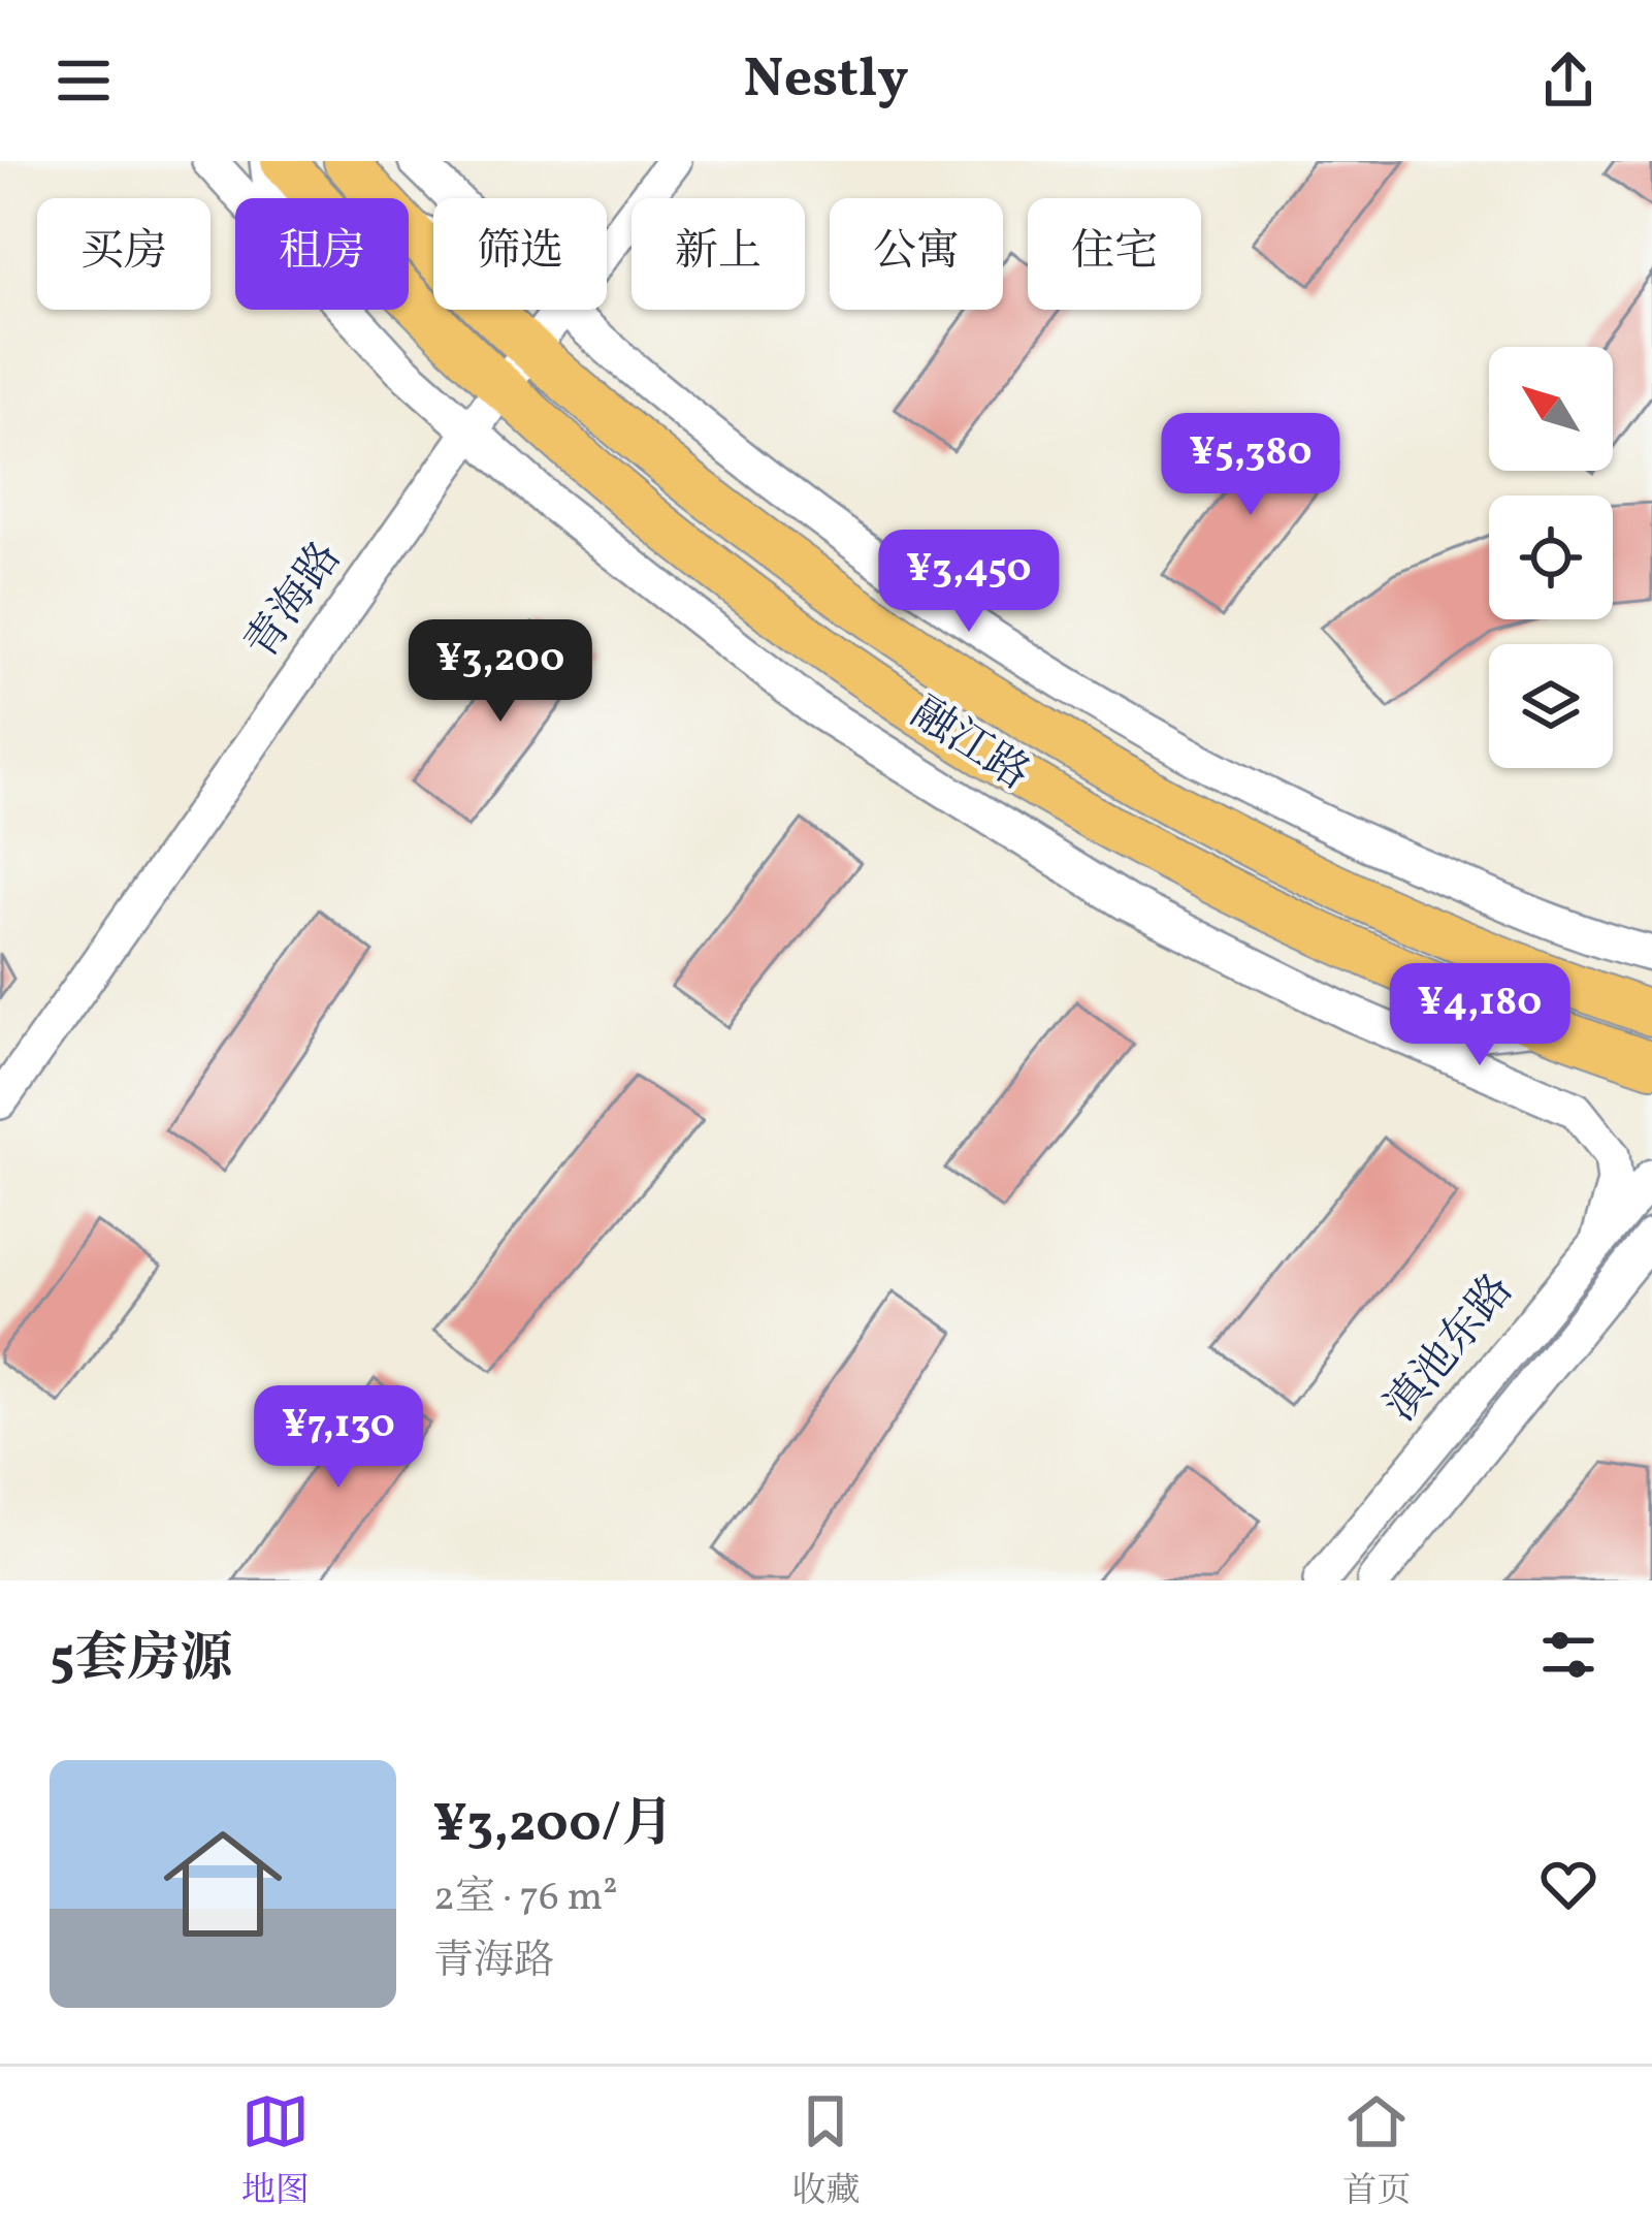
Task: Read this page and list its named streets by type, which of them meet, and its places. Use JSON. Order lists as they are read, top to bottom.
{
  "streets": {
    "main road": ["融江路"],
    "street": ["青海路", "滇池东路"]
  },
  "crossings": [
    ["青海路", "融江路"]
  ],
  "north": "top left",
  "page": {
    "header": "Nestly",
    "chip": [
      "买房",
      "租房",
      "筛选",
      "新上",
      "公寓",
      "住宅"
    ],
    "price": [
      "¥5,380",
      "¥3,450",
      "¥3,200",
      "¥4,180",
      "¥7,130"
    ],
    "heading": "5套房源",
    "list": [
      {
        "name": "¥3,200/月",
        "note": "2室 · 76 m² · 青海路"
      }
    ],
    "tabs": ["地图", "收藏", "首页"]
  }
}
